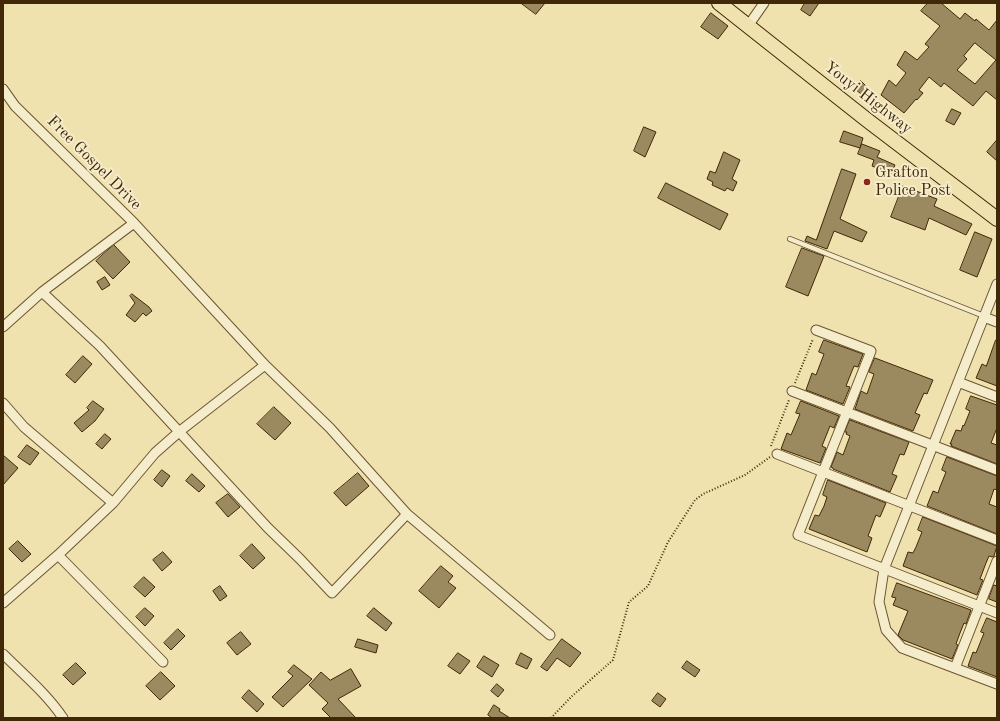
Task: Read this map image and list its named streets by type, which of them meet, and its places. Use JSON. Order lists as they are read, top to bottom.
{
  "streets": {
    "main road": ["Youyi Highway"],
    "street": ["Free Gospel Drive"]
  },
  "places": ["Grafton Police Post"]
}
